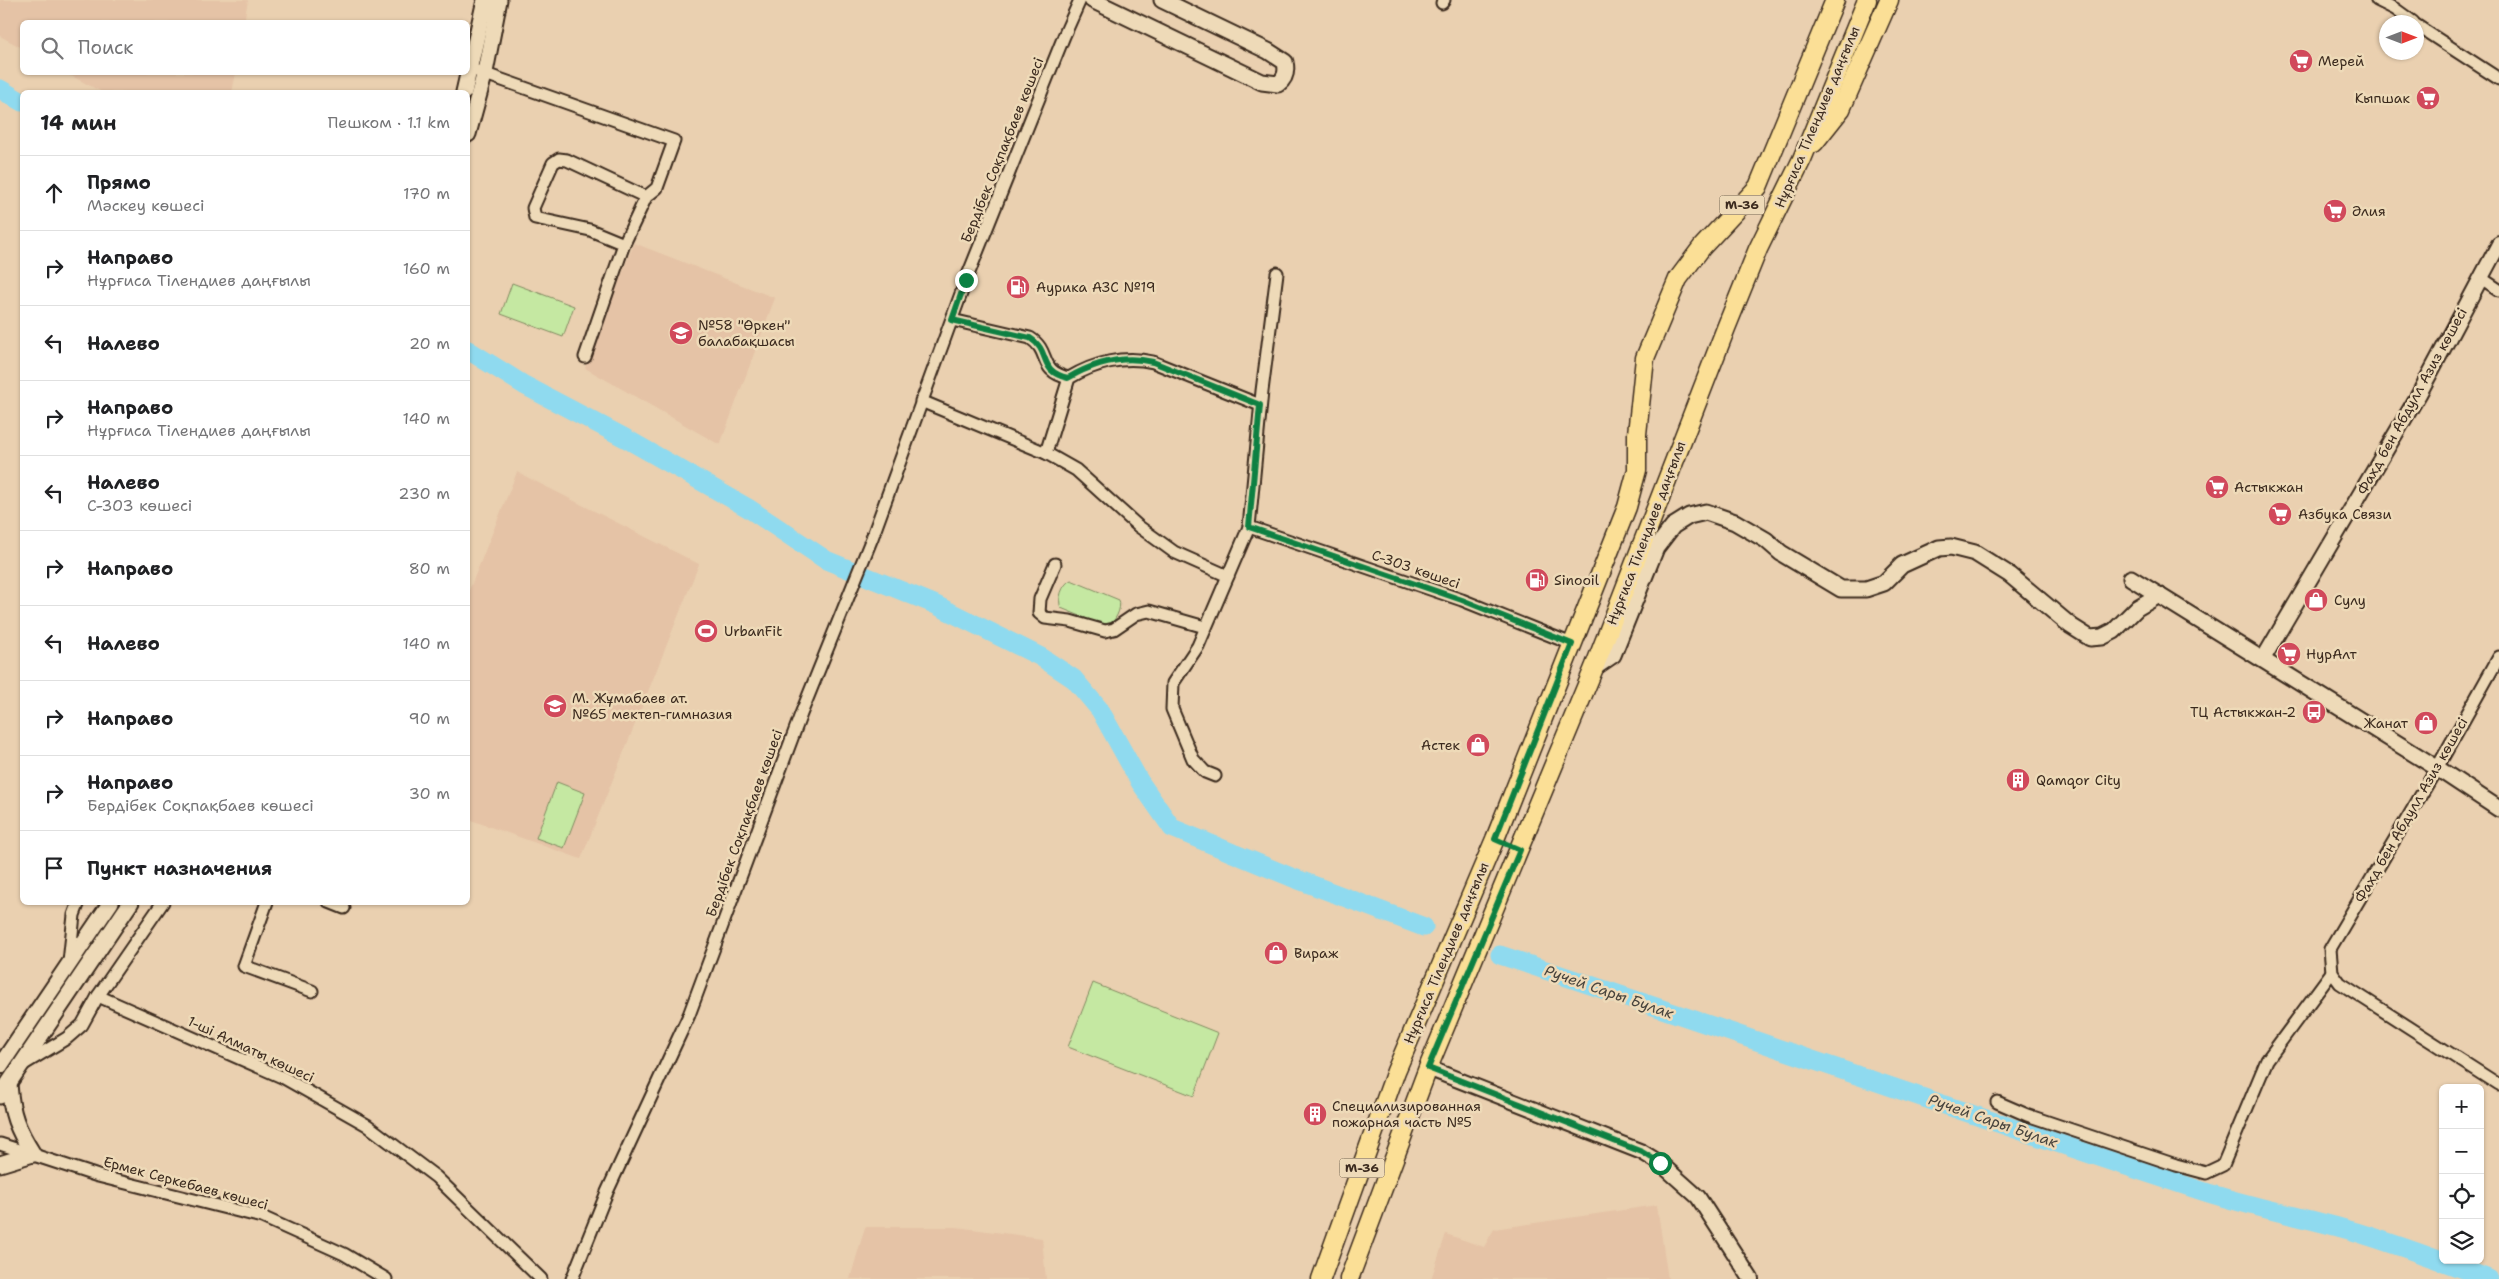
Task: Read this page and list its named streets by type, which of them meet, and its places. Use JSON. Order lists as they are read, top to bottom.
{
  "streets": {
    "main road": ["Нұрғиса Тілендиев даңғылы", "M-36"],
    "street": [
      "Бердібек Соқпақбаев көшесі",
      "Фахд бен Абдулл Азиз көшесі",
      "С-303 көшесі",
      "1-ші Алматы көшесі",
      "Ермек Серкебаев көшесі"
    ]
  },
  "crossings": [
    ["Нұрғиса Тілендиев даңғылы", "M-36"],
    ["Нұрғиса Тілендиев даңғылы", "С-303 көшесі"]
  ],
  "water": ["Ручей Сары Булак"],
  "places": {
    "supermarket": [
      "Мерей",
      "Кыпшак",
      "Әлия",
      "Астыкжан",
      "Азбука Связи",
      "НурАлт"
    ],
    "fuel station": ["Аурика АЗС №19", "Sinooil"],
    "school or university": ["№58 \"Өркен\" балабақшасы", "М. Жұмабаев ат. №65 мектеп-гимназия"],
    "shop": [
      "Сулу",
      "Жанат",
      "Астек",
      "Вираж"
    ],
    "sports": ["UrbanFit"],
    "bus stop": ["ТЦ Астыкжан-2"],
    "building": ["Qamqor City", "Специализированная пожарная часть №5"]
  },
  "north": "right",
  "page": {
    "search": "Поиск",
    "heading": ["14 мин", "Пешком · 1.1 km"],
    "list": [
      ["Прямо", "Мәскеу көшесі", "170 m"],
      ["Направо", "Нұрғиса Тілендиев даңғылы", "160 m"],
      ["Налево", "20 m"],
      ["Направо", "Нұрғиса Тілендиев даңғылы", "140 m"],
      ["Налево", "С-303 көшесі", "230 m"],
      ["Направо", "80 m"],
      ["Налево", "140 m"],
      ["Направо", "90 m"],
      ["Направо", "Бердібек Соқпақбаев көшесі", "30 m"],
      "Пункт назначения"
    ],
    "map_buttons": ["+", "−"]
  }
}
